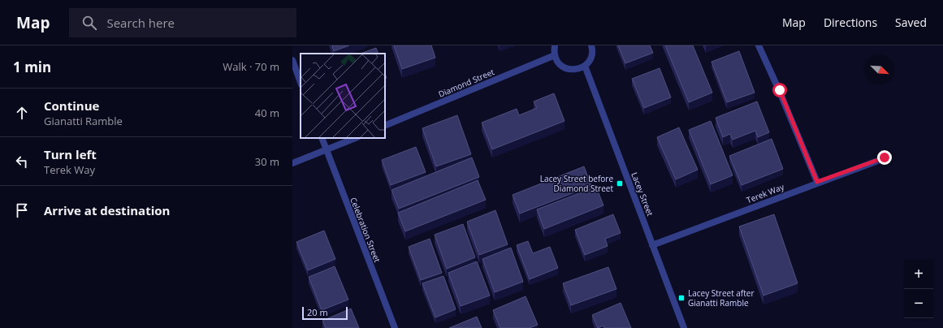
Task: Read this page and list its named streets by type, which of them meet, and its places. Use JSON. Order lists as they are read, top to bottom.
{
  "streets": {
    "street": [
      "Diamond Street",
      "Terek Way",
      "Lacey Street",
      "Celebration Street"
    ]
  },
  "crossings": [
    ["Terek Way", "Lacey Street"]
  ],
  "places": {
    "transit": ["Lacey Street before Diamond Street", "Lacey Street after Gianatti Ramble"]
  },
  "scale_bar": "20 m",
  "north": "bottom right",
  "page": {
    "header": "Map",
    "search": "Search here",
    "nav": ["Map", "Directions", "Saved"],
    "heading": ["1 min", "Walk · 70 m"],
    "list": [
      ["Continue", "Gianatti Ramble", "40 m"],
      ["Turn left", "Terek Way", "30 m"],
      "Arrive at destination"
    ],
    "map_buttons": ["+", "−"],
    "scale": "20 m"
  }
}
